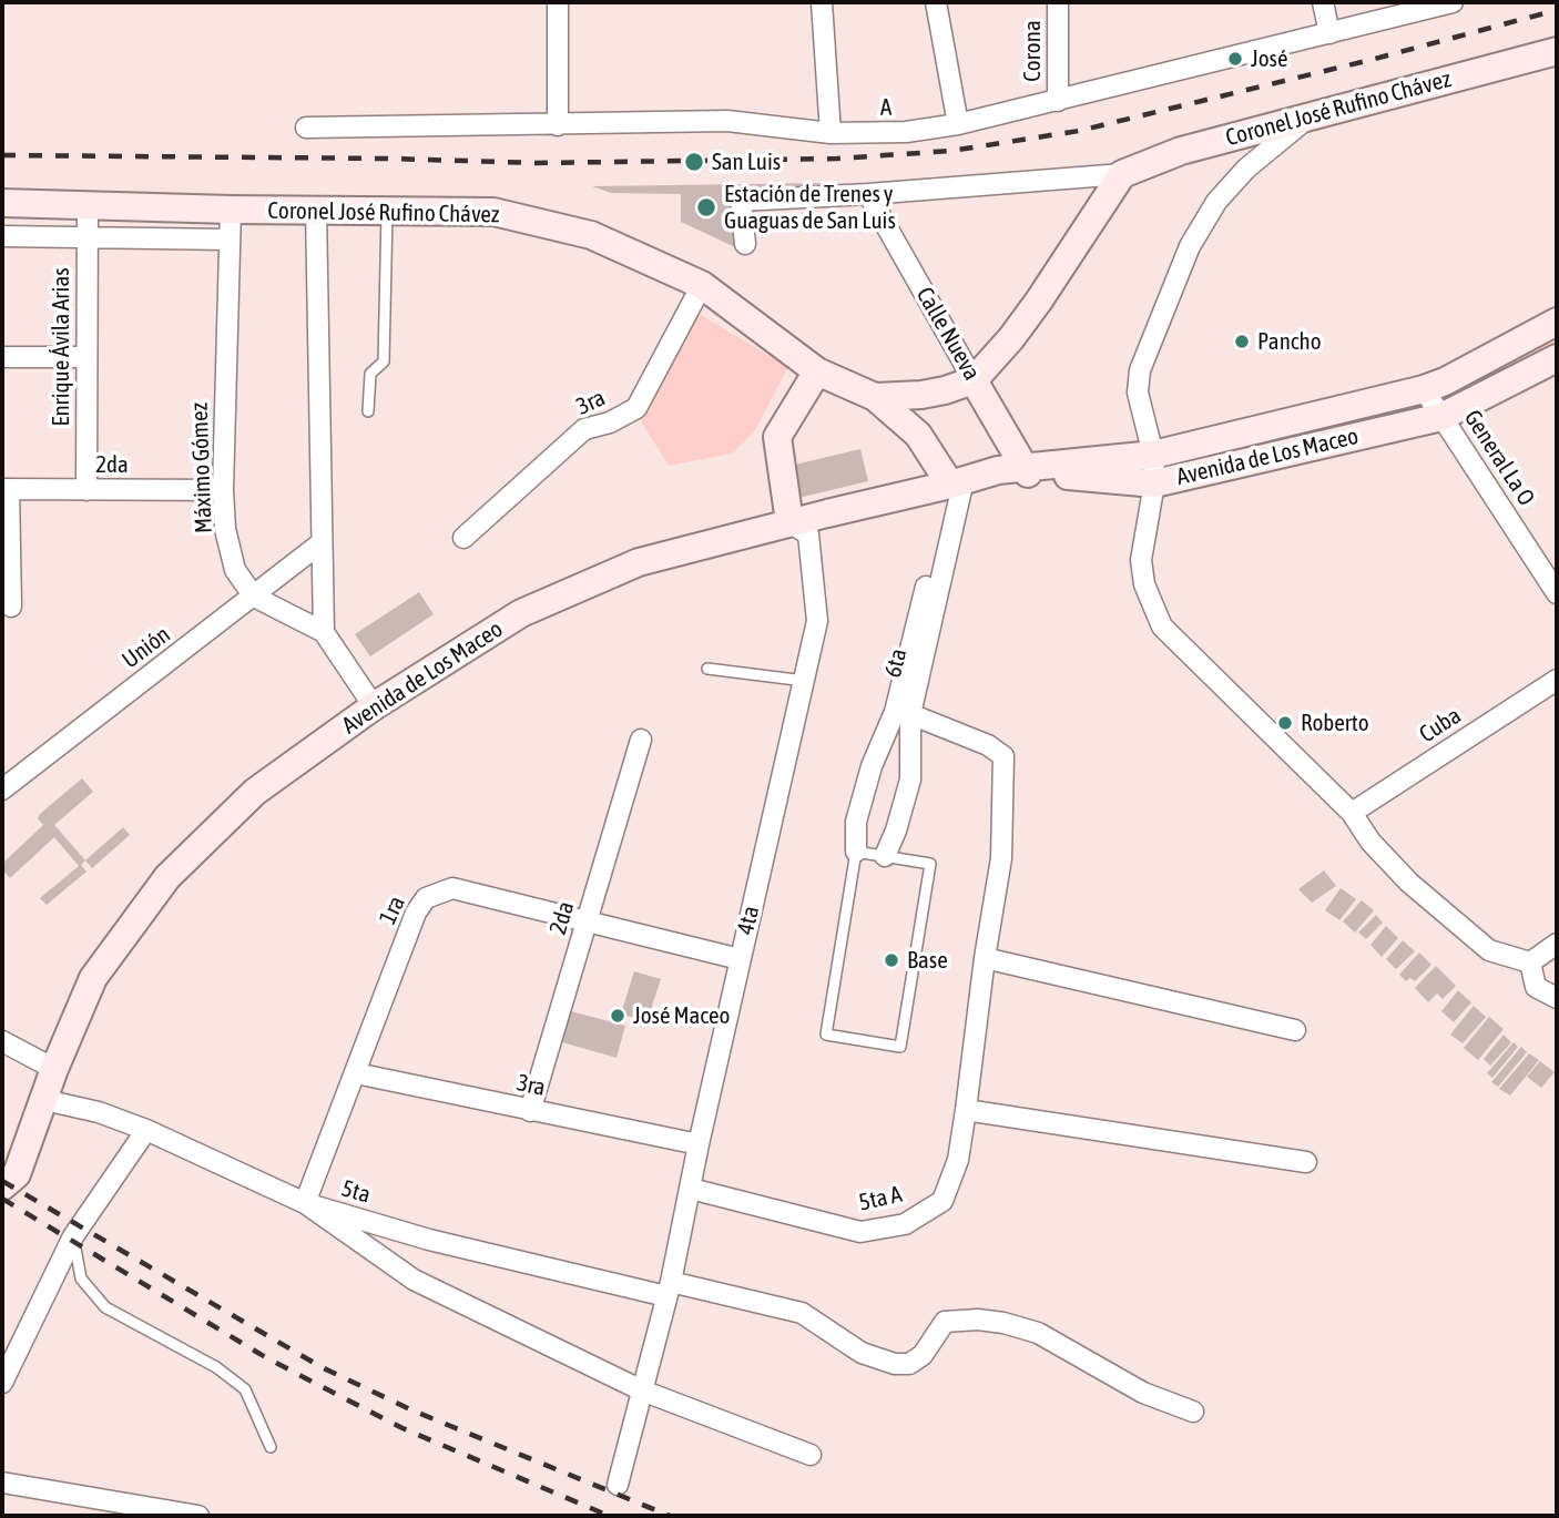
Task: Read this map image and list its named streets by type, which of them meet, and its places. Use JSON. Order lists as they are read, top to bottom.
{
  "streets": {
    "street": [
      "Corona",
      "A",
      "Coronel José Rufino Chávez",
      "Calle Nueva",
      "Enrique Ávila Arias",
      "3ra",
      "Avenida de Los Maceo",
      "General La O",
      "2da",
      "Máximo Gómez",
      "Unión",
      "6ta",
      "Cuba",
      "1ra",
      "4ta",
      "5ta",
      "5ta A"
    ]
  },
  "crossings": [
    ["Corona", "A"],
    ["Coronel José Rufino Chávez", "Calle Nueva"],
    ["Coronel José Rufino Chávez", "Enrique Ávila Arias"],
    ["Coronel José Rufino Chávez", "3ra"],
    ["Coronel José Rufino Chávez", "Máximo Gómez"],
    ["Coronel José Rufino Chávez", "4ta"],
    ["Calle Nueva", "Avenida de Los Maceo"],
    ["Enrique Ávila Arias", "2da"],
    ["3ra", "2da"],
    ["3ra", "1ra"],
    ["3ra", "4ta"],
    ["Avenida de Los Maceo", "General La O"],
    ["Avenida de Los Maceo", "6ta"],
    ["Avenida de Los Maceo", "4ta"],
    ["Avenida de Los Maceo", "5ta"],
    ["2da", "Máximo Gómez"],
    ["2da", "1ra"],
    ["Máximo Gómez", "Unión"],
    ["6ta", "5ta A"],
    ["1ra", "4ta"],
    ["1ra", "5ta"],
    ["4ta", "5ta"],
    ["4ta", "5ta A"]
  ],
  "places": [
    "José",
    "San Luis",
    "Estación de Trenes y Guaguas de San Luis",
    "Pancho",
    "Roberto",
    "Base",
    "José Maceo"
  ]
}
